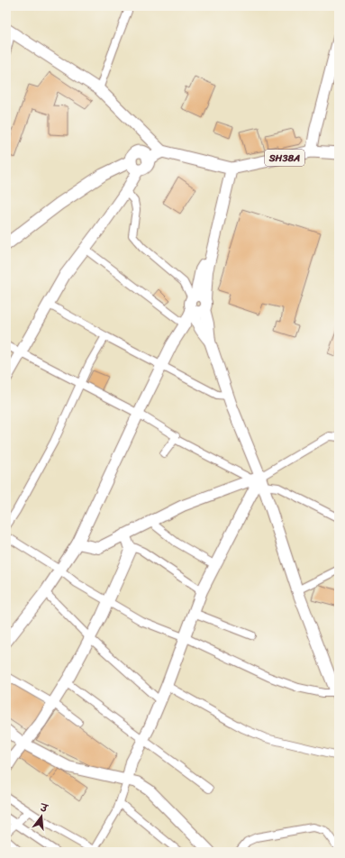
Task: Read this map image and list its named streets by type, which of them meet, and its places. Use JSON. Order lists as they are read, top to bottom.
{
  "streets": {
    "main road": ["SH38A"]
  },
  "north": "top"
}
